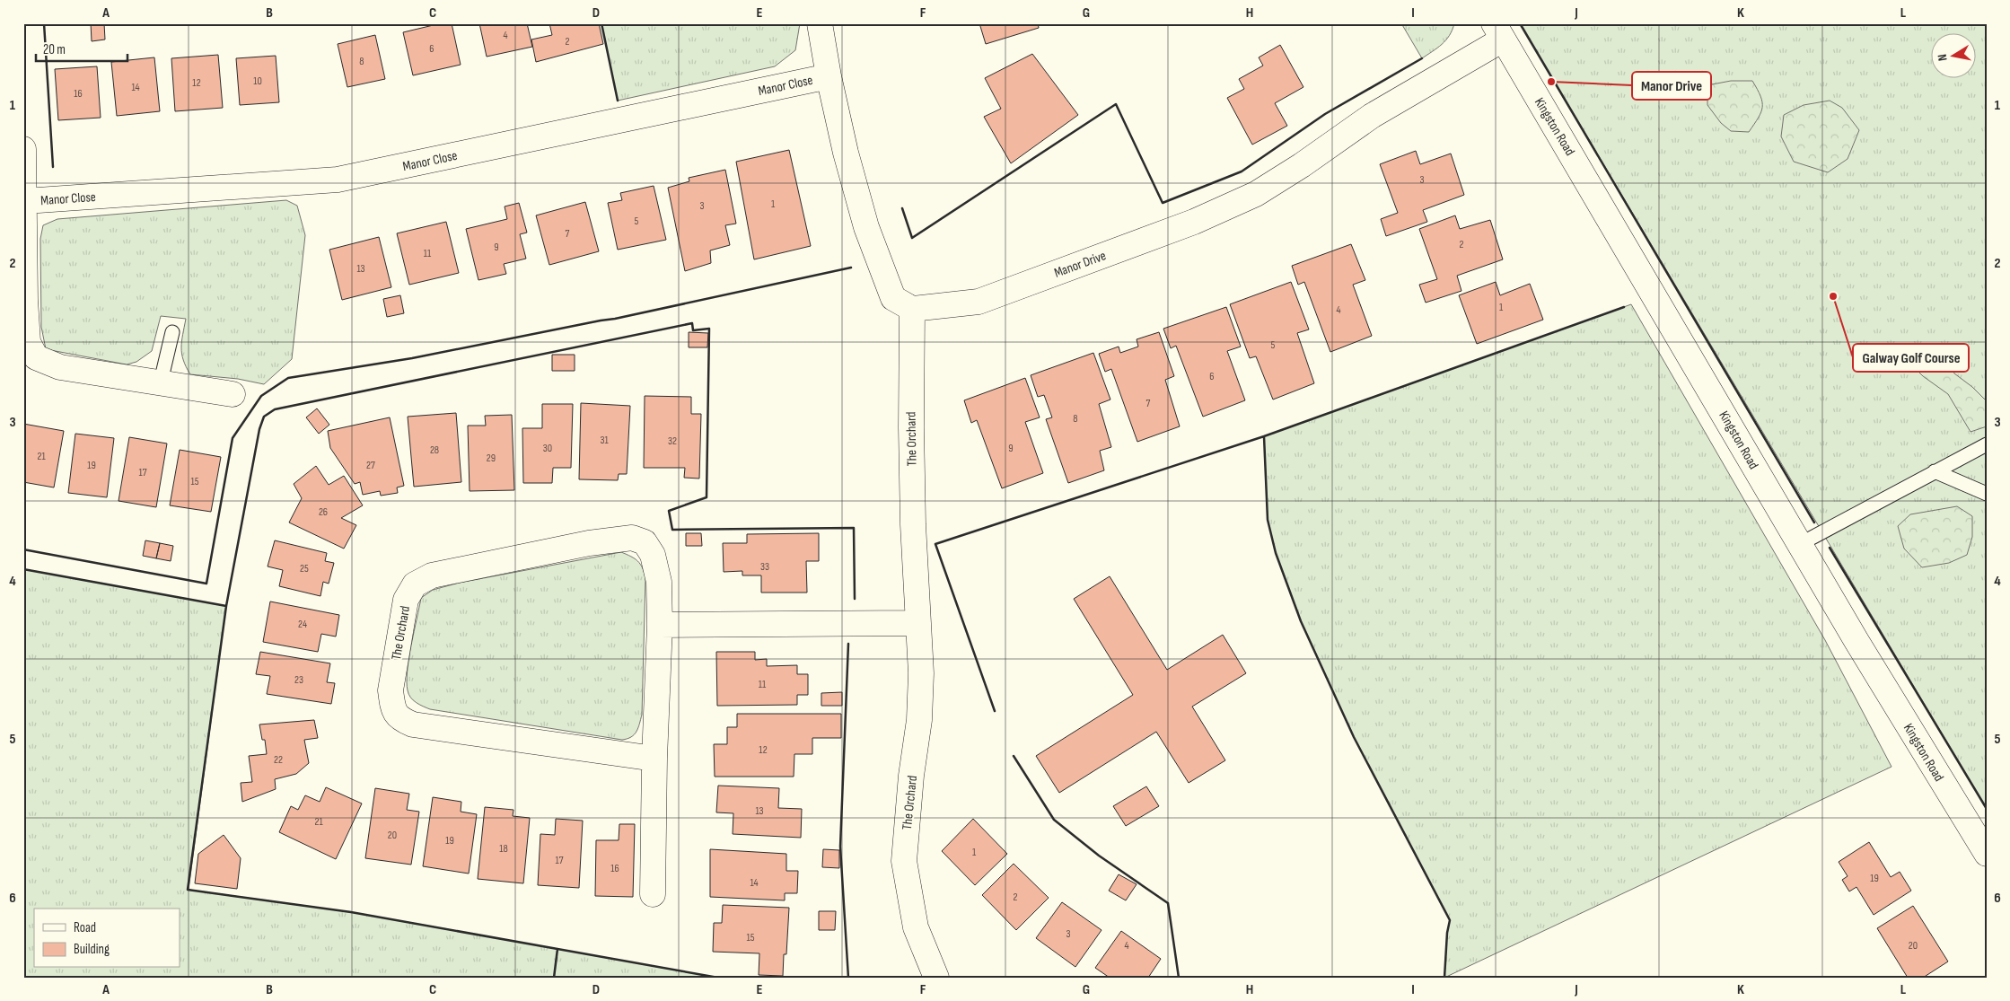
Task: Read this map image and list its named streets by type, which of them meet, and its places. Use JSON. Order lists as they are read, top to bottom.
{
  "streets": {
    "street": [
      "Manor Close",
      "Kingston Road",
      "Manor Drive",
      "The Orchard"
    ]
  },
  "crossings": [
    ["Kingston Road", "Manor Drive"],
    ["Manor Drive", "The Orchard"]
  ],
  "places": ["Manor Drive", "Galway Golf Course"],
  "house_numbers": [
    "4",
    "2",
    "6",
    "8",
    "10",
    "12",
    "14",
    "16",
    "3",
    "1",
    "3",
    "5",
    "7",
    "2",
    "9",
    "11",
    "13",
    "1",
    "4",
    "5",
    "6",
    "7",
    "8",
    "31",
    "32",
    "30",
    "9",
    "28",
    "21",
    "29",
    "19",
    "27",
    "17",
    "15",
    "26",
    "33",
    "25",
    "24",
    "23",
    "11",
    "12",
    "22",
    "13",
    "21",
    "20",
    "19",
    "18",
    "1",
    "17",
    "16",
    "19",
    "14",
    "2",
    "3",
    "15",
    "4",
    "20"
  ],
  "legend": ["Road", "Building"],
  "scale_bar": "20 m",
  "north": "left",
  "grid": {
    "columns": [
      "A",
      "B",
      "C",
      "D",
      "E",
      "F",
      "G",
      "H",
      "I",
      "J",
      "K",
      "L"
    ],
    "rows": [
      "1",
      "2",
      "3",
      "4",
      "5",
      "6"
    ]
  }
}
